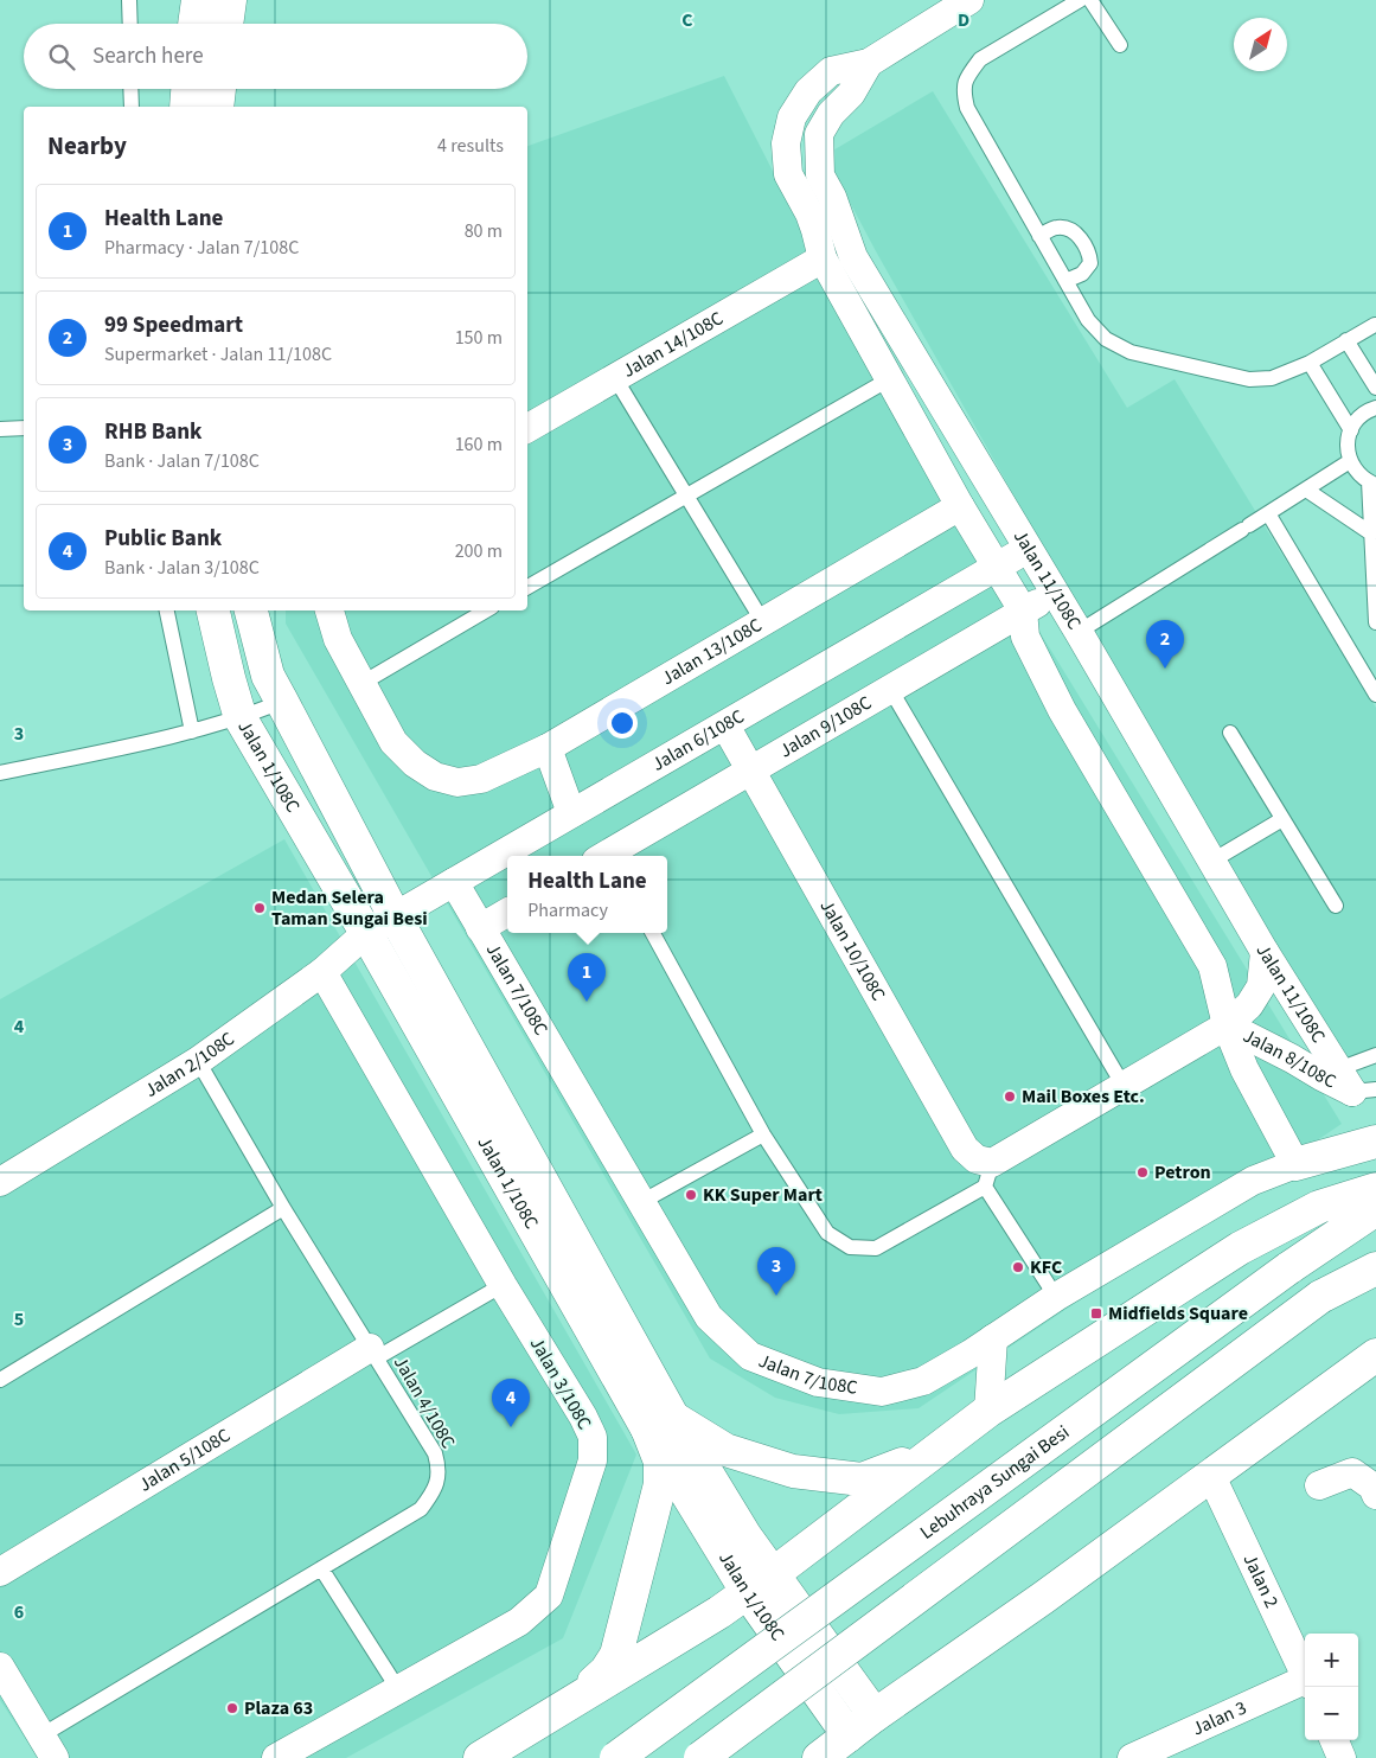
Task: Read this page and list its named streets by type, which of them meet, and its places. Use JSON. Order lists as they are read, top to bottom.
{
  "streets": {
    "main road": ["Jalan 1/108C", "Lebuhraya Sungai Besi"],
    "street": [
      "Jalan 14/108C",
      "Jalan 11/108C",
      "Jalan 13/108C",
      "Jalan 9/108C",
      "Jalan 6/108C",
      "Jalan 10/108C",
      "Jalan 7/108C",
      "Jalan 8/108C",
      "Jalan 2/108C",
      "Jalan 3/108C",
      "Jalan 5/108C",
      "Jalan 2",
      "Jalan 3"
    ],
    "lane": ["Jalan 4/108C"]
  },
  "crossings": [
    ["Jalan 14/108C", "Jalan 11/108C"],
    ["Jalan 11/108C", "Jalan 13/108C"],
    ["Jalan 11/108C", "Jalan 9/108C"],
    ["Jalan 11/108C", "Jalan 6/108C"],
    ["Jalan 11/108C", "Jalan 7/108C"],
    ["Jalan 11/108C", "Jalan 8/108C"],
    ["Jalan 9/108C", "Jalan 10/108C"],
    ["Jalan 6/108C", "Jalan 1/108C"],
    ["Jalan 6/108C", "Jalan 10/108C"],
    ["Jalan 6/108C", "Jalan 7/108C"],
    ["Jalan 6/108C", "Jalan 2/108C"],
    ["Jalan 1/108C", "Jalan 2/108C"],
    ["Jalan 10/108C", "Jalan 8/108C"],
    ["Jalan 2/108C", "Jalan 3/108C"],
    ["Jalan 2/108C", "Jalan 4/108C"],
    ["Jalan 4/108C", "Jalan 5/108C"]
  ],
  "places": {
    "other": [
      "Medan Selera Taman Sungai Besi",
      "Mail Boxes Etc.",
      "Petron",
      "KK Super Mart",
      "KFC",
      "Plaza 63"
    ],
    "transit": ["Midfields Square"]
  },
  "north": "top right",
  "page": {
    "search": "Search here",
    "heading": ["Nearby", "4 results"],
    "list": [
      {
        "mark": "1",
        "name": "Health Lane",
        "note": "Pharmacy · Jalan 7/108C",
        "value": "80 m"
      },
      {
        "mark": "2",
        "name": "99 Speedmart",
        "note": "Supermarket · Jalan 11/108C",
        "value": "150 m"
      },
      {
        "mark": "3",
        "name": "RHB Bank",
        "note": "Bank · Jalan 7/108C",
        "value": "160 m"
      },
      {
        "mark": "4",
        "name": "Public Bank",
        "note": "Bank · Jalan 3/108C",
        "value": "200 m"
      }
    ],
    "pins": [
      "2",
      "1",
      "3",
      "4"
    ],
    "popup": ["Health Lane", "Pharmacy"],
    "map_buttons": ["+", "−"]
  },
  "grid": {
    "columns": ["C", "D"],
    "rows": [
      "3",
      "4",
      "5",
      "6"
    ]
  }
}
